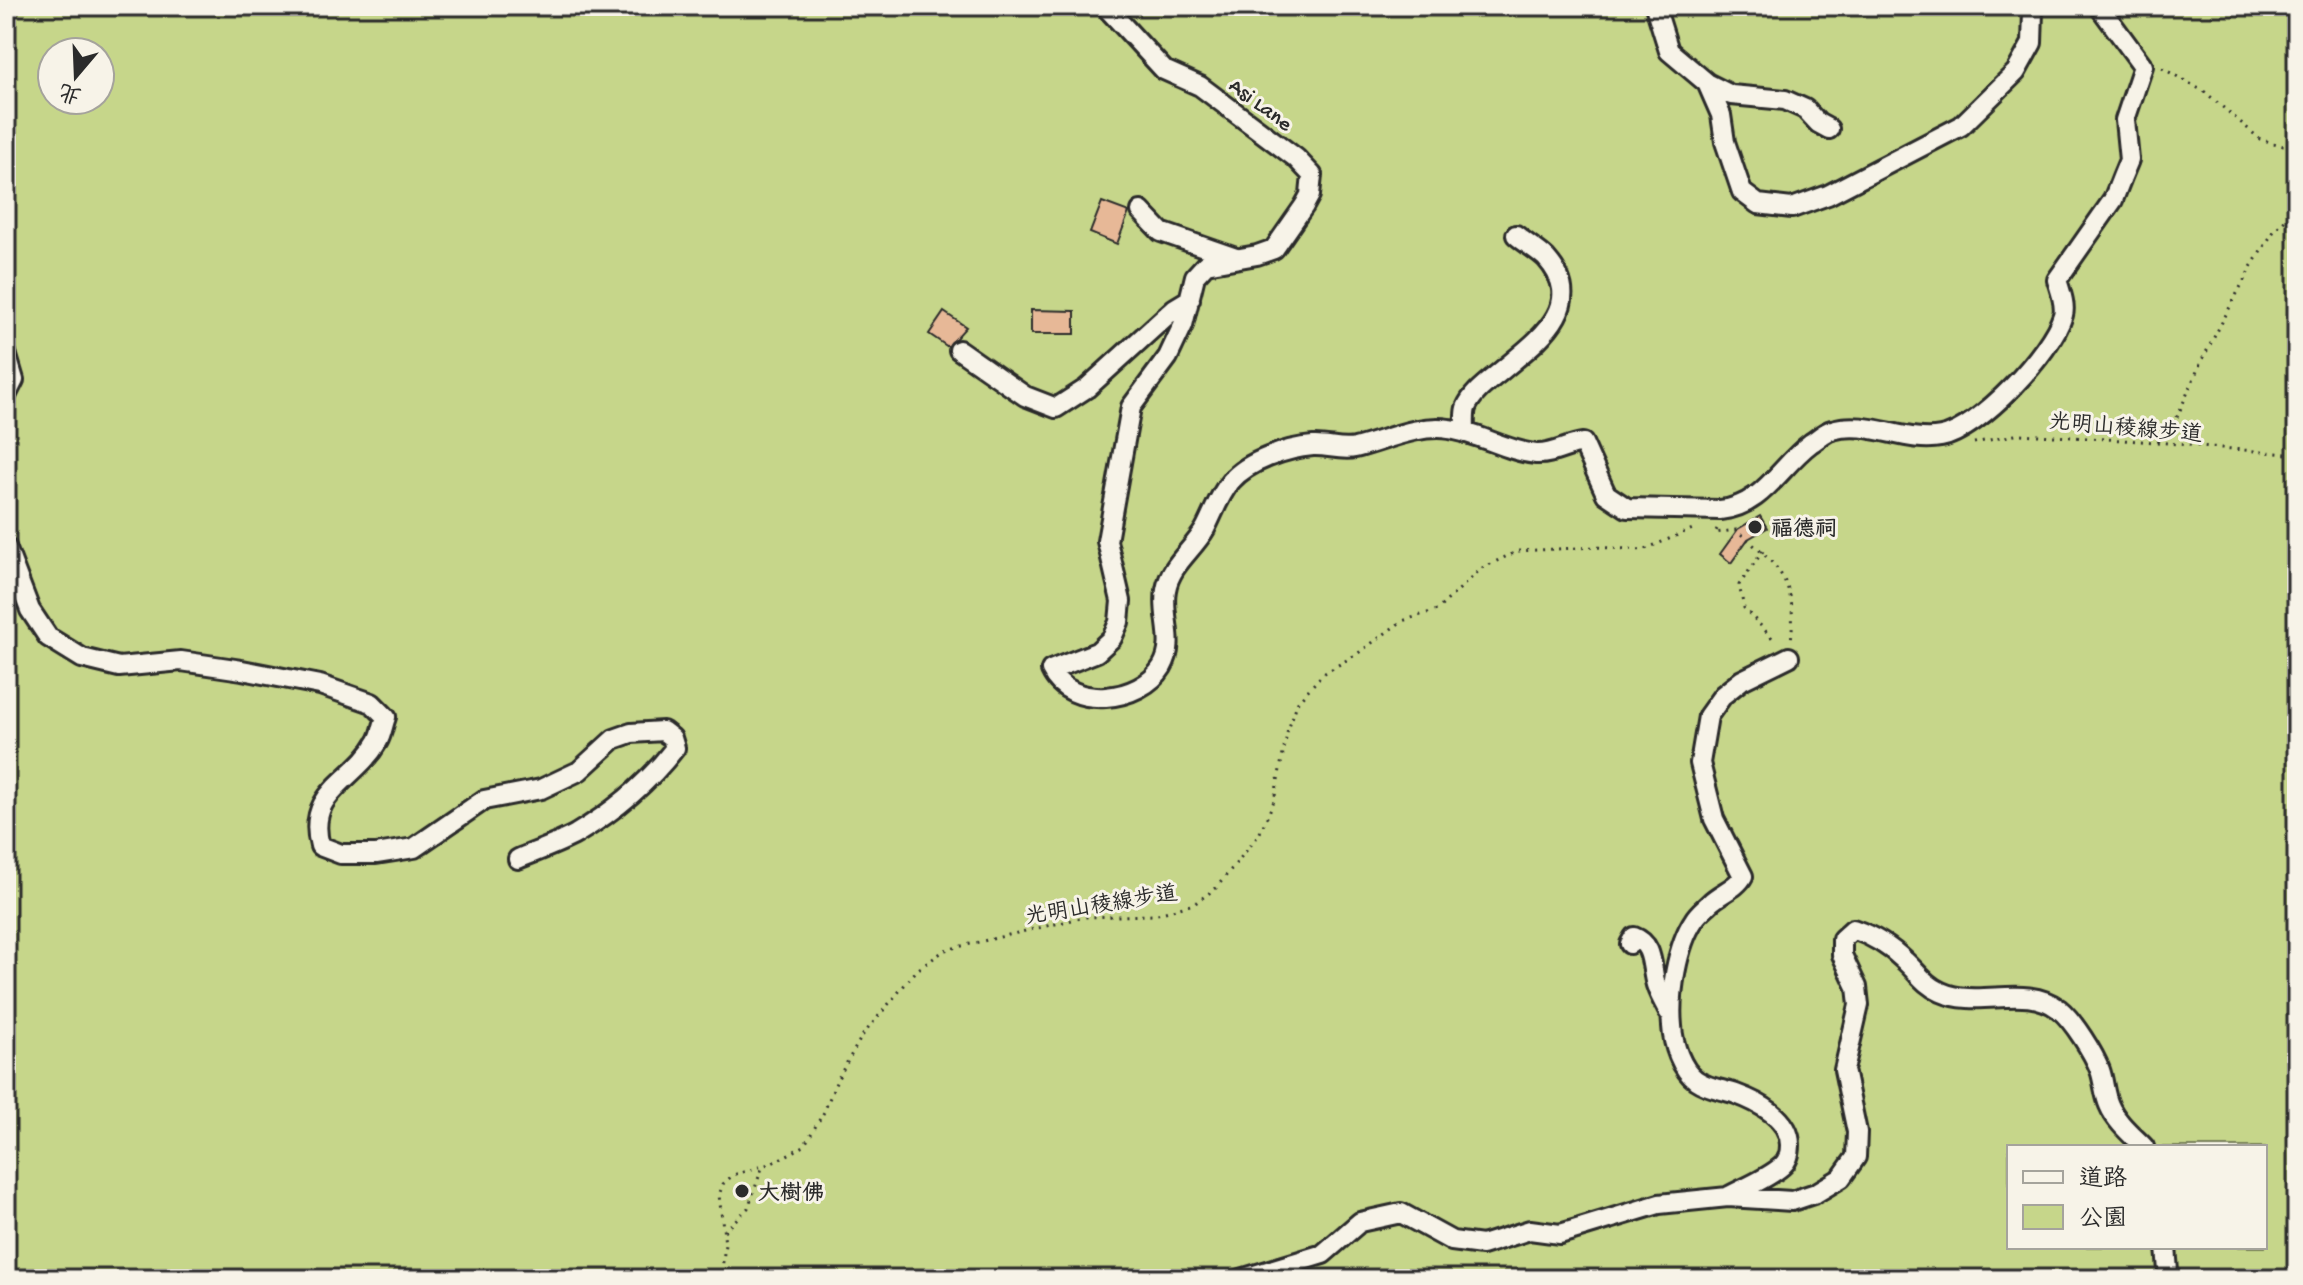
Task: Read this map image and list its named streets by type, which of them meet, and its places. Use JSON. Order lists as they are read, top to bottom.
{
  "streets": {
    "lane": ["Asi Lane"],
    "path": ["光明山稜線步道"]
  },
  "places": ["福德祠", "大樹佛"],
  "legend": ["道路", "公園"],
  "north": "bottom"
}
